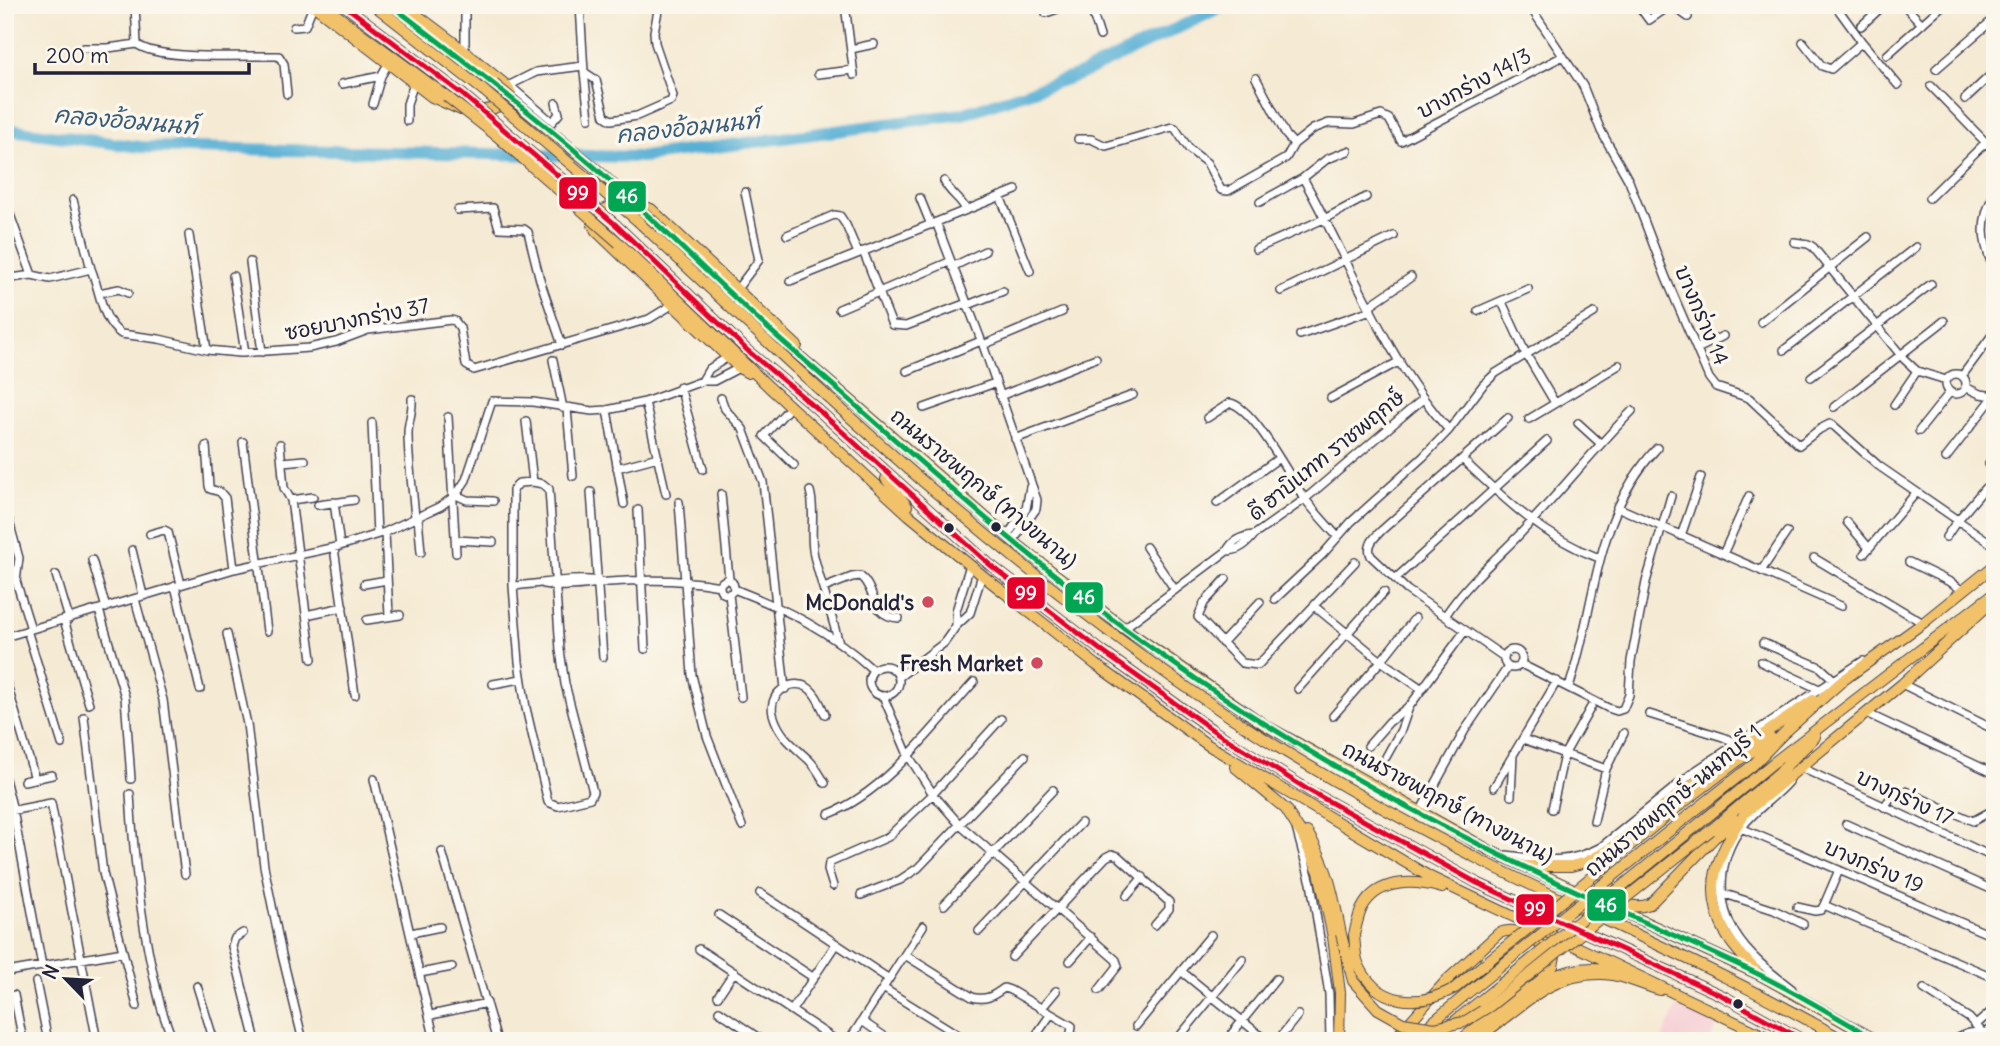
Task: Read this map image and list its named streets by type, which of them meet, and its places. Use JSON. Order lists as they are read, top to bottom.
{
  "streets": {
    "main road": ["ถนนราชพฤกษ์ (ทางขนาน)", "ถนนราชพฤกษ์-นนทบุรี 1"],
    "street": [
      "บางกร่าง 14/3",
      "บางกร่าง 14",
      "ซอยบางกร่าง 37",
      "ดี ฮาบิแทท ราชพฤกษ์",
      "บางกร่าง 17",
      "บางกร่าง 19"
    ]
  },
  "crossings": [
    ["บางกร่าง 14/3", "บางกร่าง 14"],
    ["ดี ฮาบิแทท ราชพฤกษ์", "ถนนราชพฤกษ์ (ทางขนาน)"]
  ],
  "water": ["คลองอ้อมนนท์"],
  "places": ["McDonald's", "Fresh Market"],
  "lines": ["transit line 99", "transit line 46"],
  "scale_bar": "200 m",
  "north": "top left"
}
